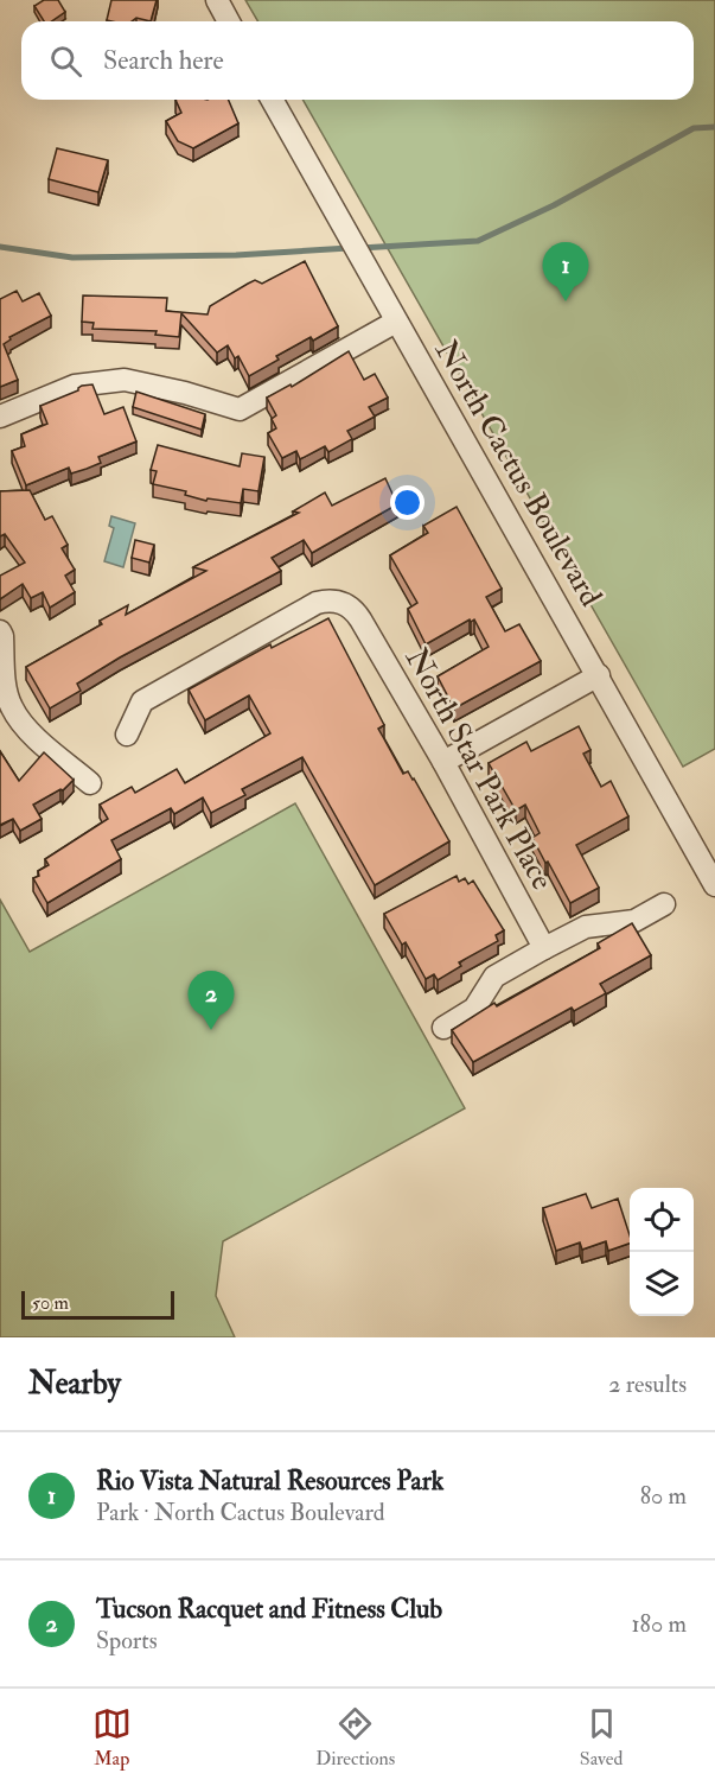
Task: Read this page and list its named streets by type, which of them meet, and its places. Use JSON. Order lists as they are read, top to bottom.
{
  "streets": {
    "street": ["North Cactus Boulevard", "North Star Park Place"]
  },
  "scale_bar": "50 m",
  "page": {
    "search": "Search here",
    "pins": ["1", "2"],
    "scale": "50 m",
    "heading": ["Nearby", "2 results"],
    "list": [
      {
        "mark": "1",
        "name": "Rio Vista Natural Resources Park",
        "note": "Park · North Cactus Boulevard",
        "value": "80 m"
      },
      {
        "mark": "2",
        "name": "Tucson Racquet and Fitness Club",
        "note": "Sports",
        "value": "180 m"
      }
    ],
    "nav": ["Map", "Directions", "Saved"]
  }
}
